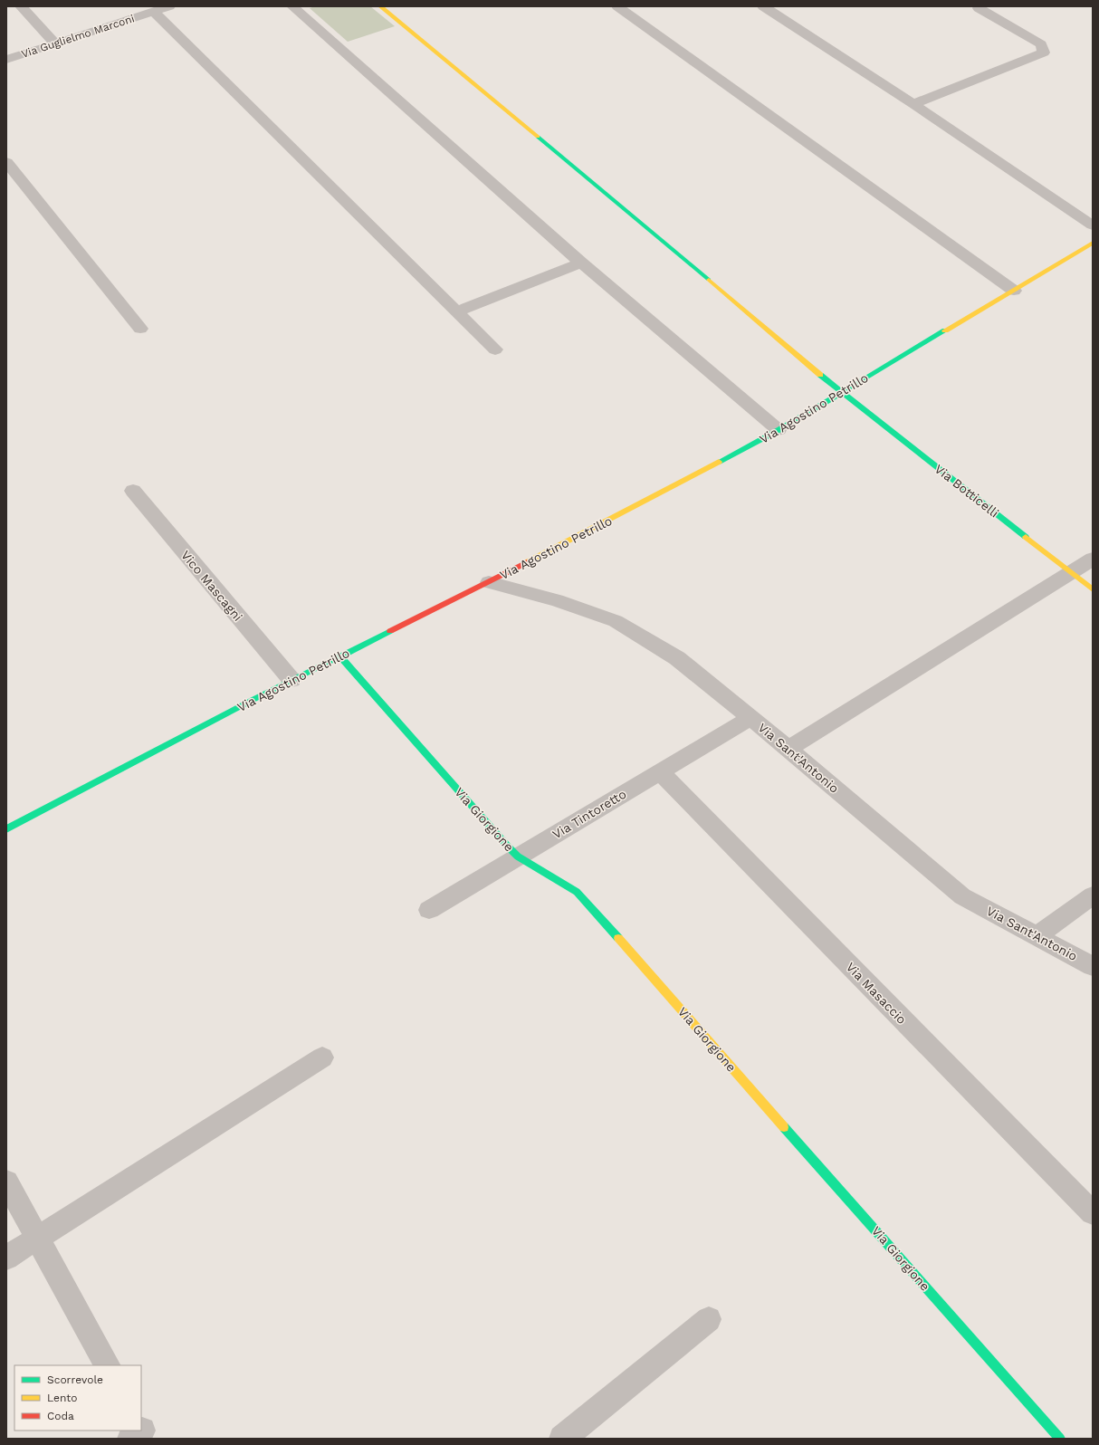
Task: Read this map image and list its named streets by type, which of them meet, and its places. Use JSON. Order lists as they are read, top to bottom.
{
  "streets": {
    "street": [
      "Via Guglielmo Marconi",
      "Via Agostino Petrillo",
      "Via Botticelli",
      "Vico Mascagni",
      "Via Sant'Antonio",
      "Via Tintoretto",
      "Via Giorgione",
      "Via Masaccio"
    ]
  },
  "crossings": [
    ["Via Agostino Petrillo", "Via Botticelli"],
    ["Via Agostino Petrillo", "Vico Mascagni"],
    ["Via Agostino Petrillo", "Via Sant'Antonio"],
    ["Via Agostino Petrillo", "Via Giorgione"],
    ["Via Sant'Antonio", "Via Tintoretto"],
    ["Via Tintoretto", "Via Giorgione"],
    ["Via Tintoretto", "Via Masaccio"]
  ],
  "legend": ["Scorrevole", "Lento", "Coda"]
}
